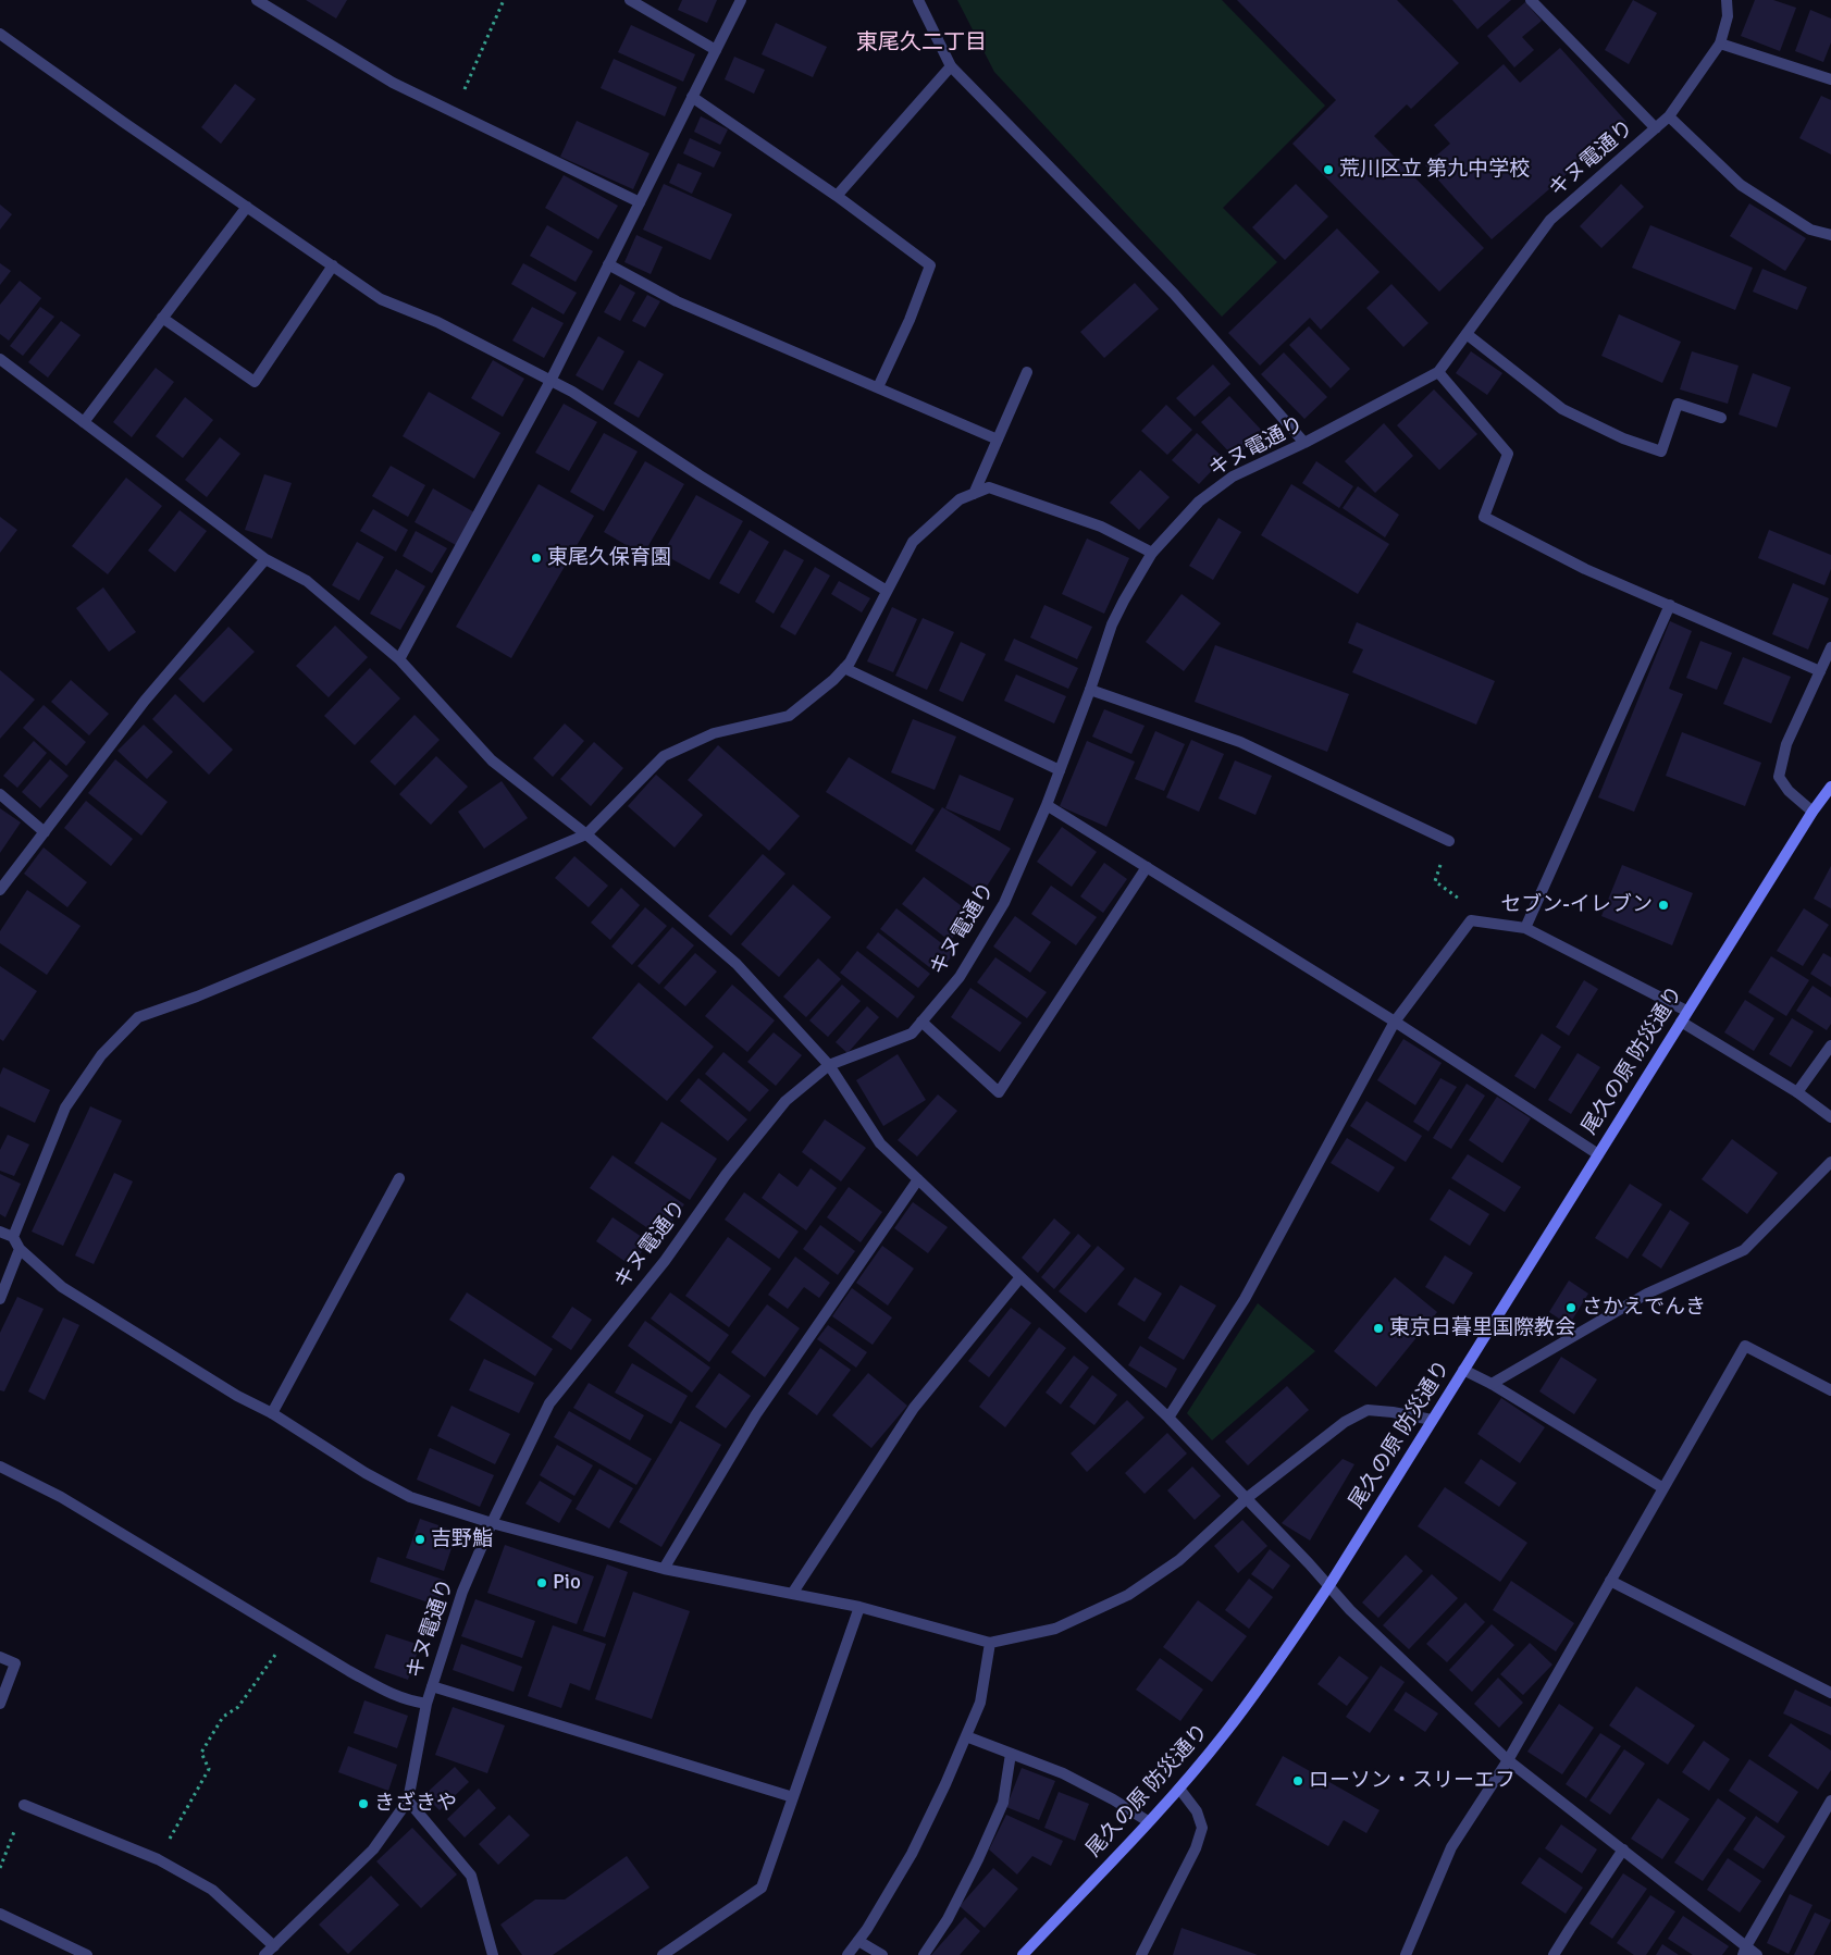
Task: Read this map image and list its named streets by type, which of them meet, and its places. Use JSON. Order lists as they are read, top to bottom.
{
  "streets": {
    "street": ["キヌ電通り", "尾久の原 防災通り"]
  },
  "districts": ["東尾久二丁目"],
  "places": [
    "荒川区立 第九中学校",
    "東尾久保育園",
    "セブン-イレブン",
    "さかえでんき",
    "東京日暮里国際教会",
    "吉野鮨",
    "Pio",
    "ローソン・スリーエフ",
    "きざきや"
  ]
}
